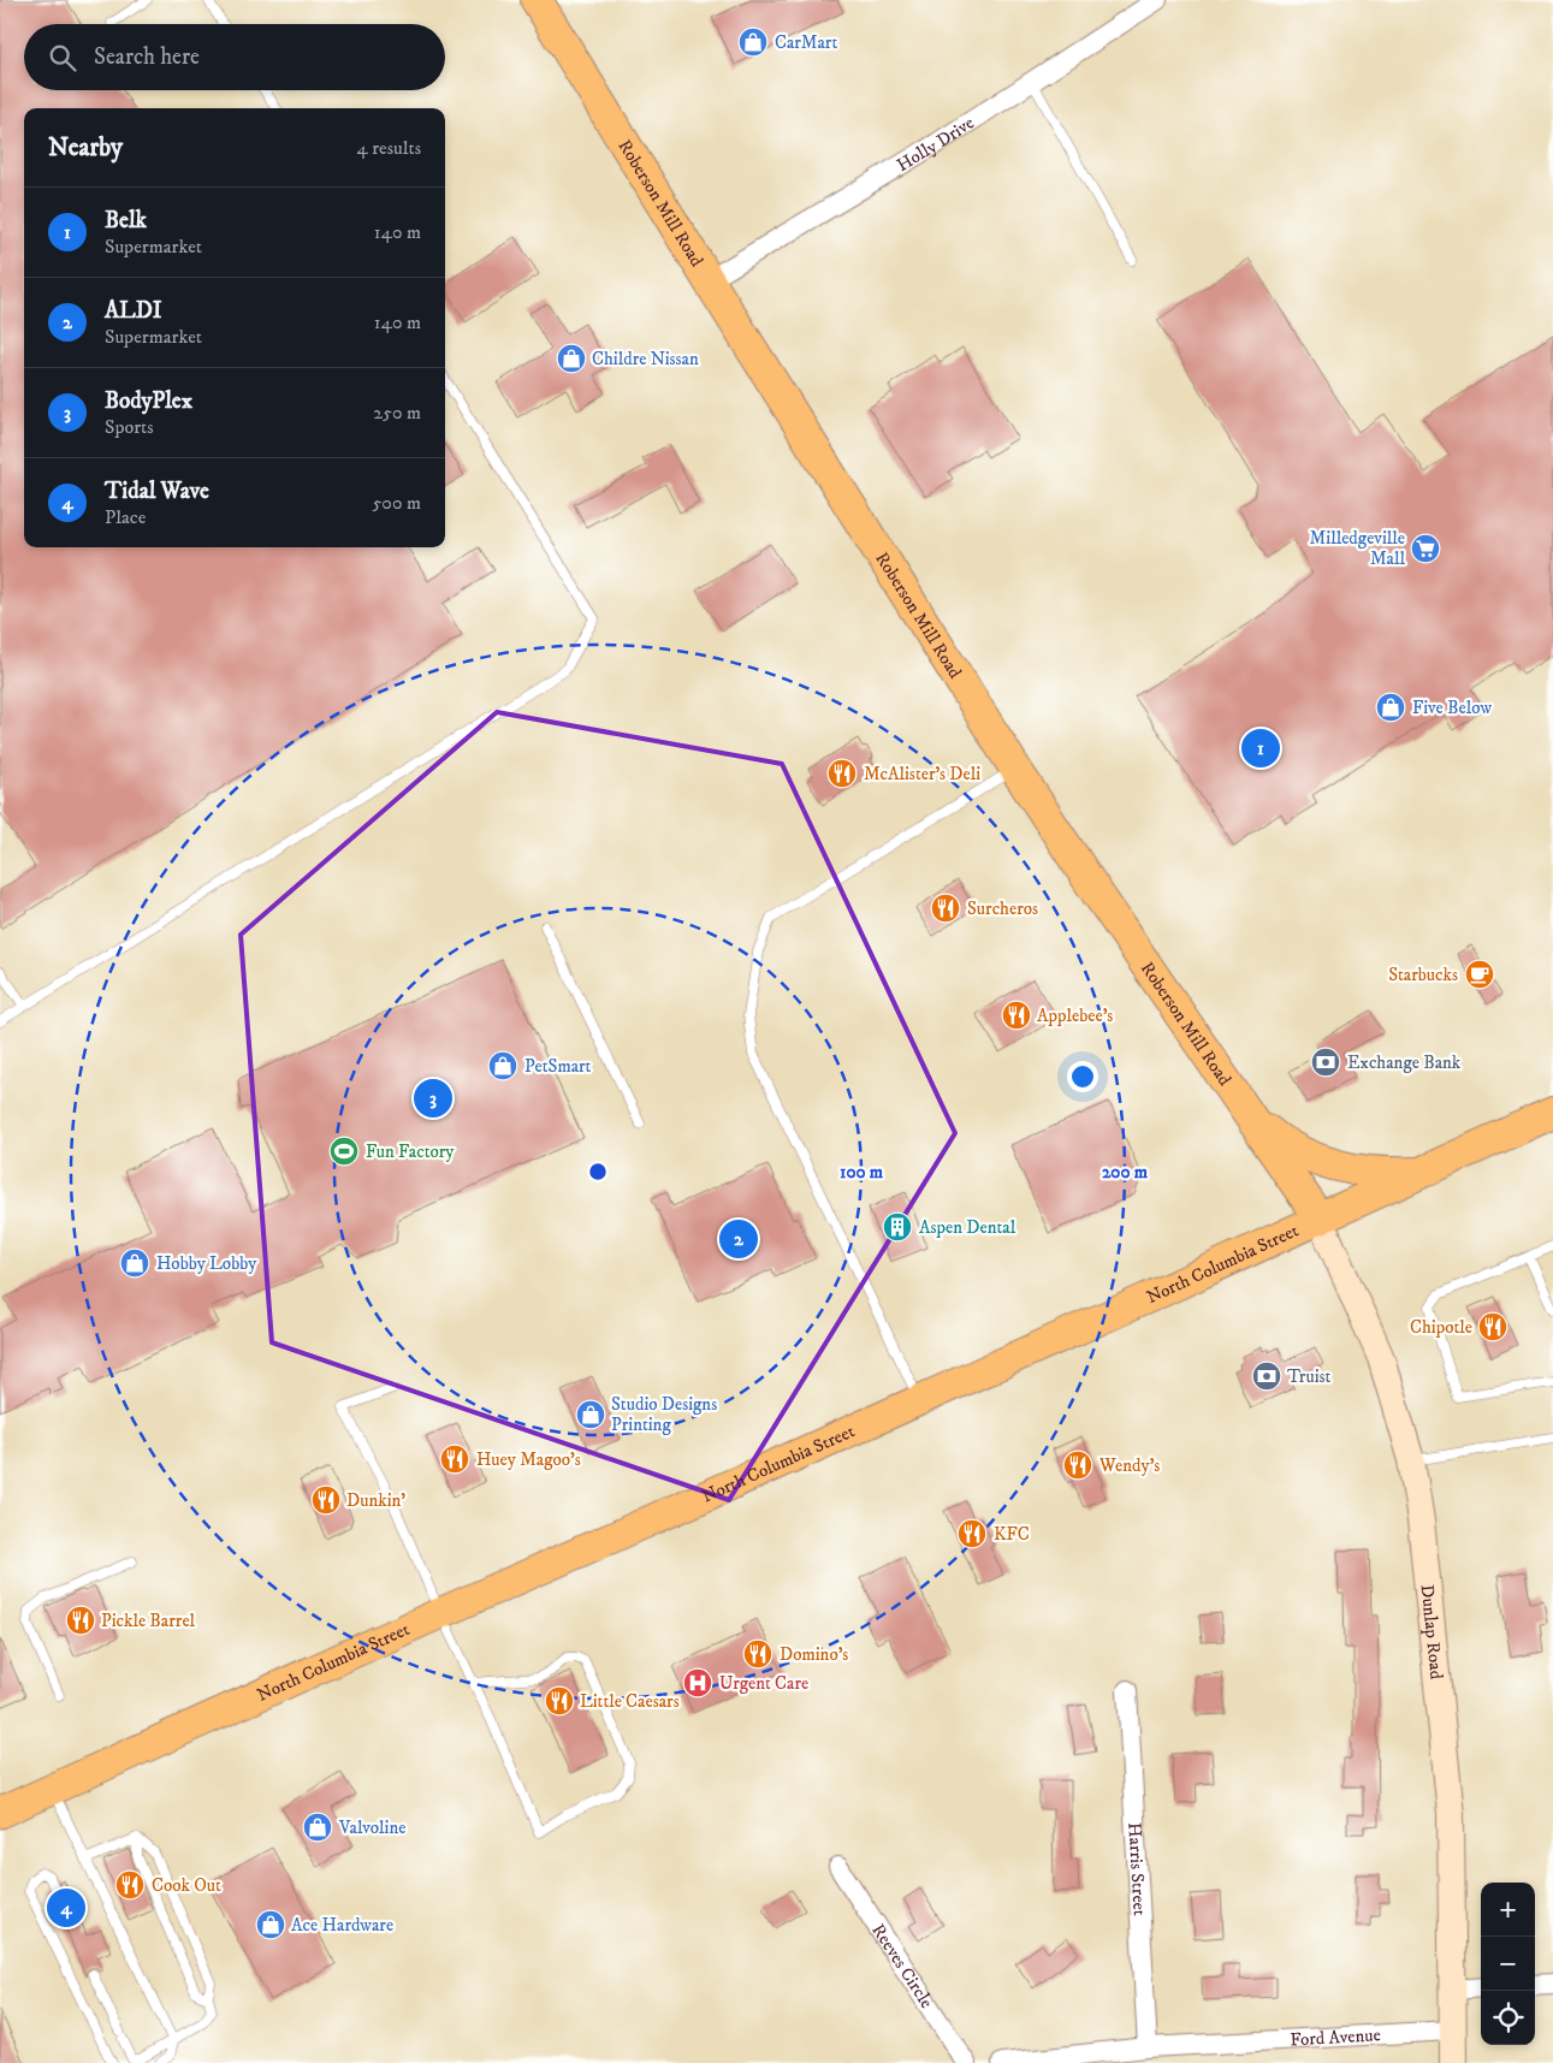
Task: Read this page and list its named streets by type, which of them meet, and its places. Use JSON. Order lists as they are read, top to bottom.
{
  "streets": {
    "highway": ["Roberson Mill Road", "North Columbia Street"],
    "main road": ["Dunlap Road"],
    "street": [
      "Holly Drive",
      "Harris Street",
      "Reeves Circle",
      "Ford Avenue"
    ]
  },
  "crossings": [
    ["Holly Drive", "Roberson Mill Road"],
    ["Roberson Mill Road", "North Columbia Street"],
    ["Roberson Mill Road", "Dunlap Road"],
    ["North Columbia Street", "Dunlap Road"],
    ["Dunlap Road", "Ford Avenue"],
    ["Harris Street", "Ford Avenue"]
  ],
  "places": {
    "shop": [
      "CarMart",
      "Childre Nissan",
      "Five Below",
      "PetSmart",
      "Hobby Lobby",
      "Studio Designs Printing",
      "Valvoline",
      "Ace Hardware"
    ],
    "supermarket": ["Milledgeville Mall"],
    "restaurant": [
      "McAlister's Deli",
      "Surcheros",
      "Applebee's",
      "Chipotle",
      "Huey Magoo's",
      "Wendy's",
      "Dunkin'",
      "KFC",
      "Pickle Barrel",
      "Domino's",
      "Little Caesars",
      "Cook Out"
    ],
    "cafe": ["Starbucks"],
    "bank": ["Exchange Bank", "Truist"],
    "sports": ["Fun Factory"],
    "building": ["Aspen Dental"],
    "hospital": ["Urgent Care"]
  },
  "page": {
    "search": "Search here",
    "heading": ["Nearby", "4 results"],
    "list": [
      {
        "mark": "1",
        "name": "Belk",
        "note": "Supermarket",
        "value": "140 m"
      },
      {
        "mark": "2",
        "name": "ALDI",
        "note": "Supermarket",
        "value": "140 m"
      },
      {
        "mark": "3",
        "name": "BodyPlex",
        "note": "Sports",
        "value": "250 m"
      },
      {
        "mark": "4",
        "name": "Tidal Wave",
        "note": "Place",
        "value": "500 m"
      }
    ],
    "pins": [
      "1",
      "3",
      "2",
      "4"
    ],
    "map_buttons": ["+", "−"]
  },
  "rings": ["100 m", "200 m"]
}
